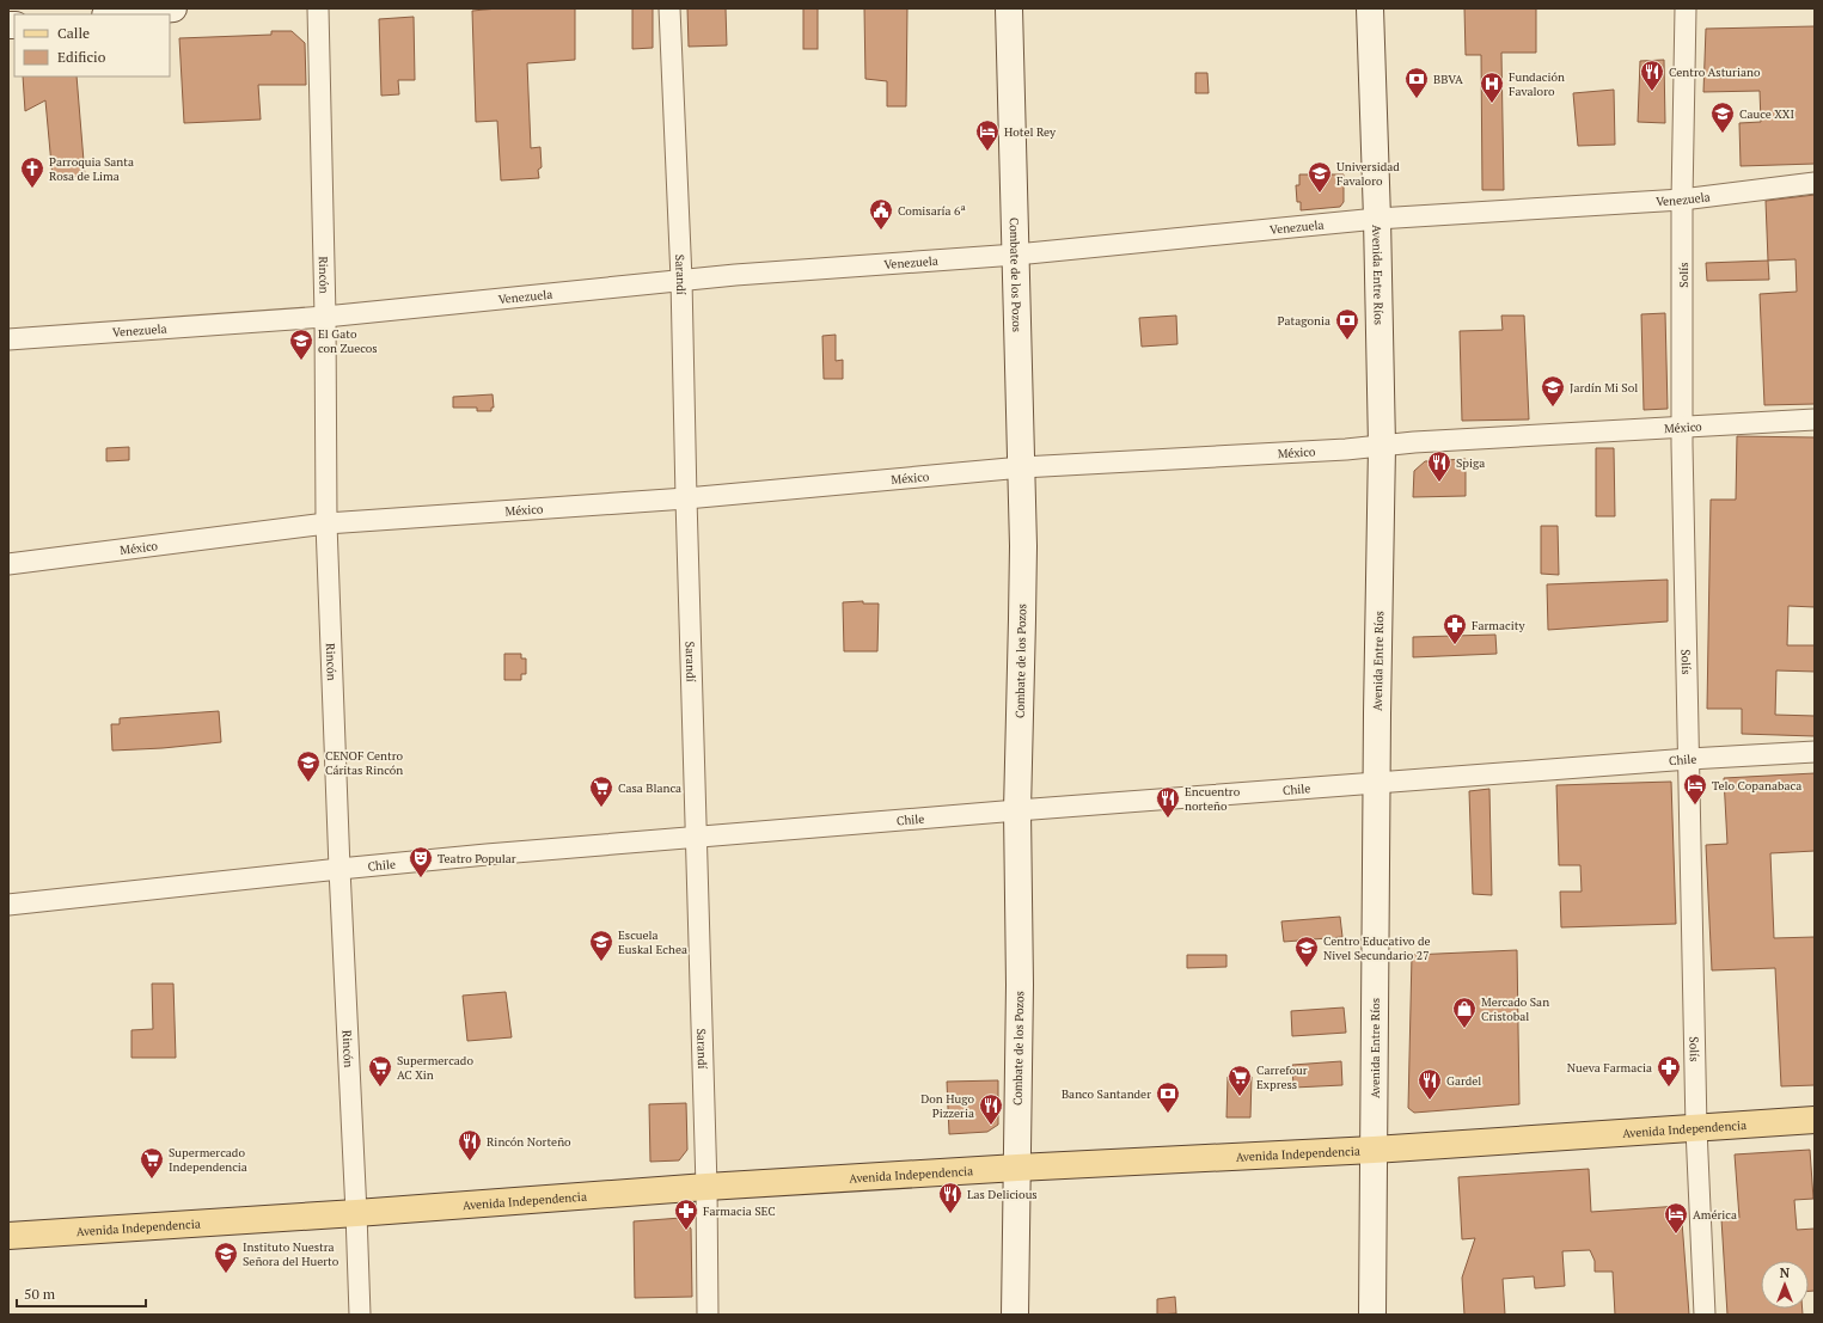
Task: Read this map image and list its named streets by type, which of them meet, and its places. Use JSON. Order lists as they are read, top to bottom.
{
  "streets": {
    "main road": ["Avenida Entre Ríos", "Combate de los Pozos", "Avenida Independencia"],
    "street": [
      "Venezuela",
      "Rincón",
      "Sarandí",
      "Solís",
      "México",
      "Chile"
    ]
  },
  "crossings": [
    ["Venezuela", "Avenida Entre Ríos"],
    ["Venezuela", "Rincón"],
    ["Venezuela", "Sarandí"],
    ["Venezuela", "Combate de los Pozos"],
    ["Venezuela", "Solís"],
    ["Avenida Entre Ríos", "México"],
    ["Avenida Entre Ríos", "Chile"],
    ["Avenida Entre Ríos", "Avenida Independencia"],
    ["Rincón", "México"],
    ["Rincón", "Chile"],
    ["Rincón", "Avenida Independencia"],
    ["Sarandí", "México"],
    ["Sarandí", "Chile"],
    ["Sarandí", "Avenida Independencia"],
    ["Combate de los Pozos", "México"],
    ["Combate de los Pozos", "Chile"],
    ["Combate de los Pozos", "Avenida Independencia"],
    ["Solís", "México"],
    ["Solís", "Chile"],
    ["Solís", "Avenida Independencia"]
  ],
  "places": {
    "restaurant": [
      "Centro Asturiano",
      "Spiga",
      "Encuentro norteño",
      "Gardel",
      "Don Hugo Pizzeria",
      "Rincón Norteño",
      "Las Delicious"
    ],
    "bank": ["BBVA", "Patagonia", "Banco Santander"],
    "hospital": ["Fundación Favaloro"],
    "school or university": [
      "Cauce XXI",
      "Universidad Favaloro",
      "El Gato con Zuecos",
      "Jardín Mi Sol",
      "CENOF Centro Cáritas Rincón",
      "Escuela Euskal Echea",
      "Centro Educativo de Nivel Secundario 27",
      "Instituto Nuestra Señora del Huerto"
    ],
    "hotel": ["Hotel Rey", "Telo Copanabaca", "América"],
    "church": ["Parroquia Santa Rosa de Lima"],
    "public building": ["Comisaría 6ª"],
    "pharmacy": ["Farmacity", "Nueva Farmacia", "Farmacia SEC"],
    "supermarket": [
      "Casa Blanca",
      "Supermercado AC Xin",
      "Carrefour Express",
      "Supermercado Independencia"
    ],
    "theatre": ["Teatro Popular"],
    "shop": ["Mercado San Cristobal"]
  },
  "legend": ["Calle", "Edificio"],
  "scale_bar": "50 m",
  "north": "top"
}
